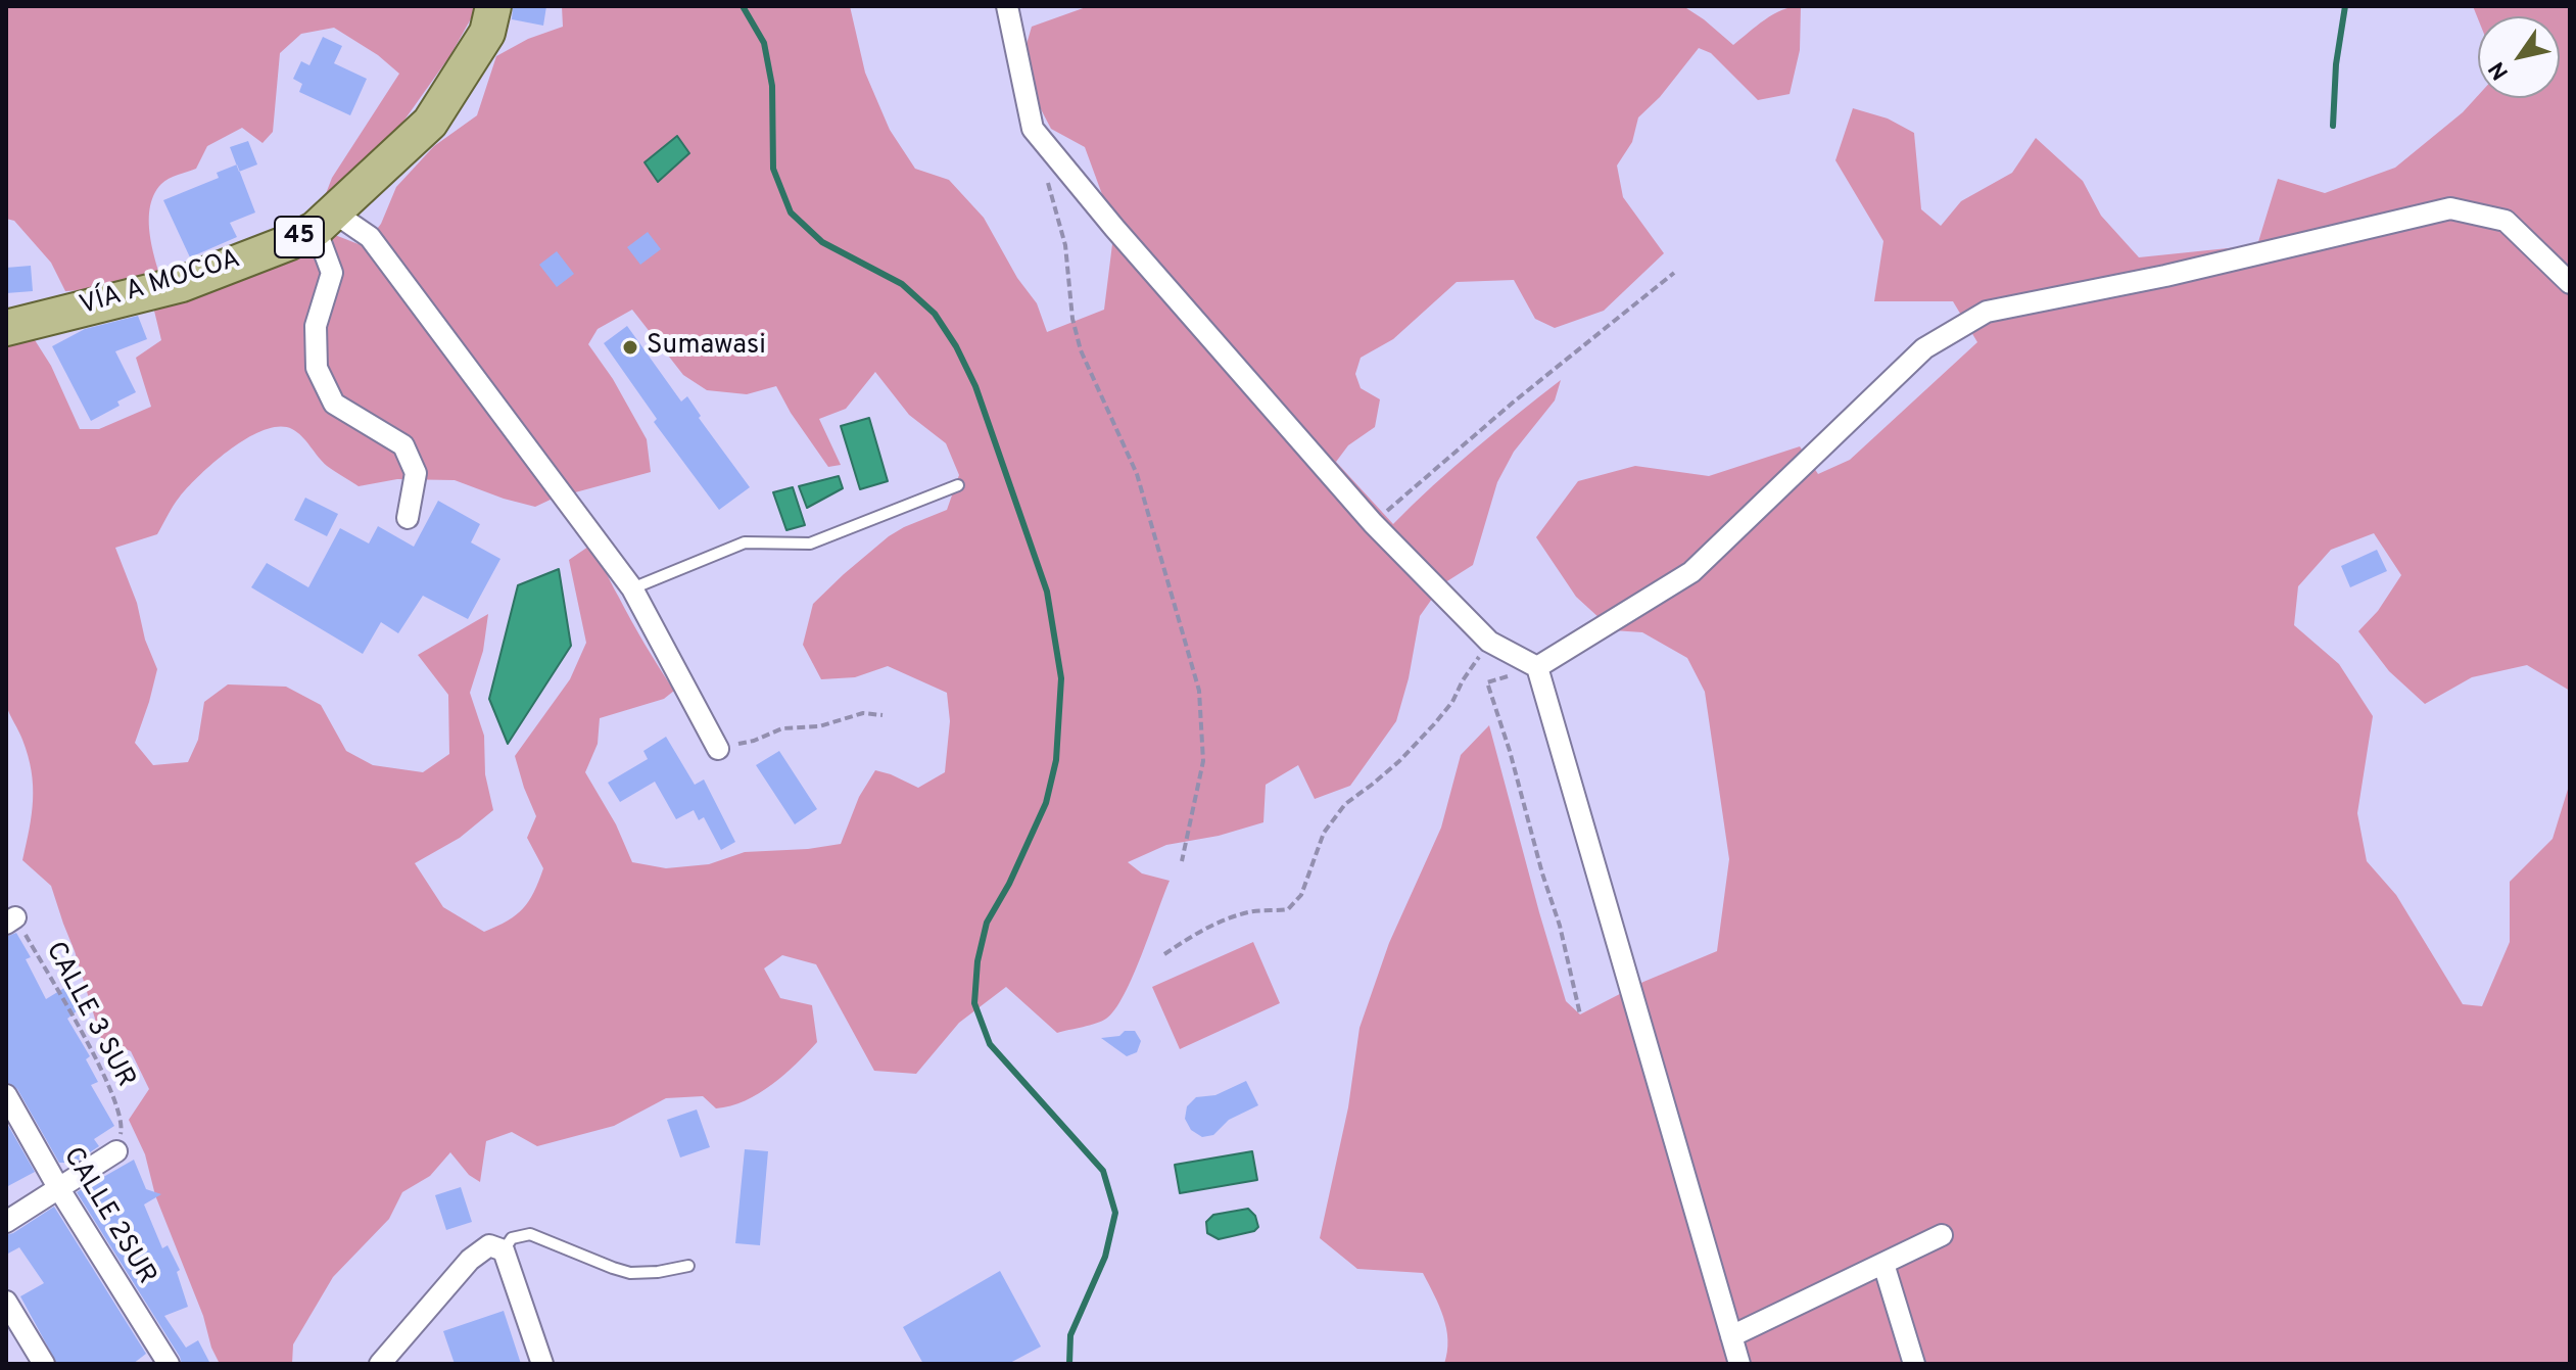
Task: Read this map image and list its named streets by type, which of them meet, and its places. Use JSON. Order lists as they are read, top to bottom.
{
  "streets": {
    "main road": ["45", "VÍA A MOCOA"],
    "street": ["CALLE 2SUR"],
    "path": ["CALLE 3 SUR"]
  },
  "places": ["Sumawasi"],
  "north": "bottom left"
}
